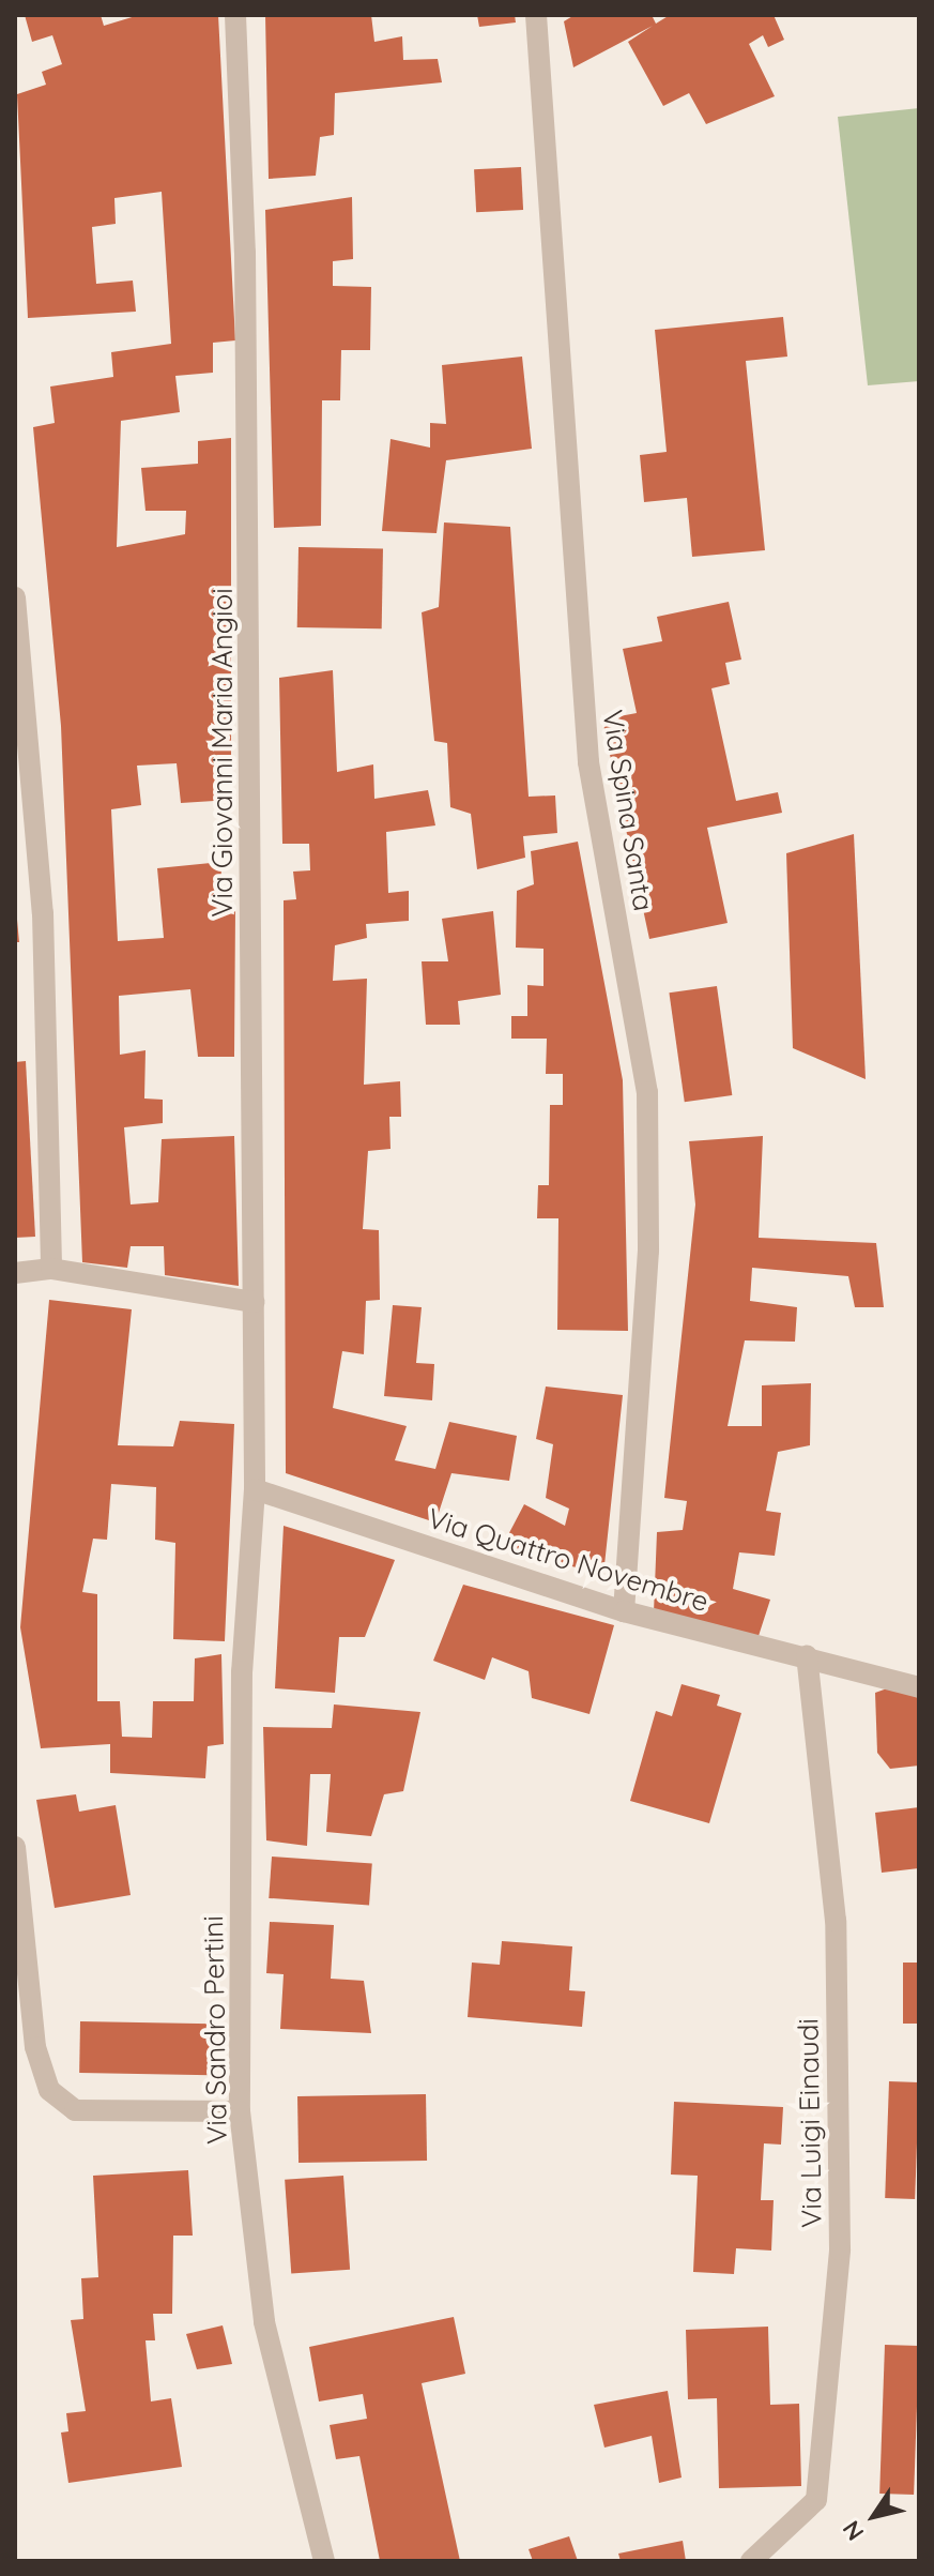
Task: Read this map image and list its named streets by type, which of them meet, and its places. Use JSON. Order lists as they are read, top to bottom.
{
  "streets": {
    "street": [
      "Via Giovanni Maria Angioi",
      "Via Spina Santa",
      "Via Quattro Novembre",
      "Via Sandro Pertini",
      "Via Luigi Einaudi"
    ]
  },
  "crossings": [
    ["Via Giovanni Maria Angioi", "Via Quattro Novembre"],
    ["Via Giovanni Maria Angioi", "Via Sandro Pertini"],
    ["Via Spina Santa", "Via Quattro Novembre"],
    ["Via Quattro Novembre", "Via Sandro Pertini"],
    ["Via Quattro Novembre", "Via Luigi Einaudi"]
  ],
  "north": "bottom left"
}
